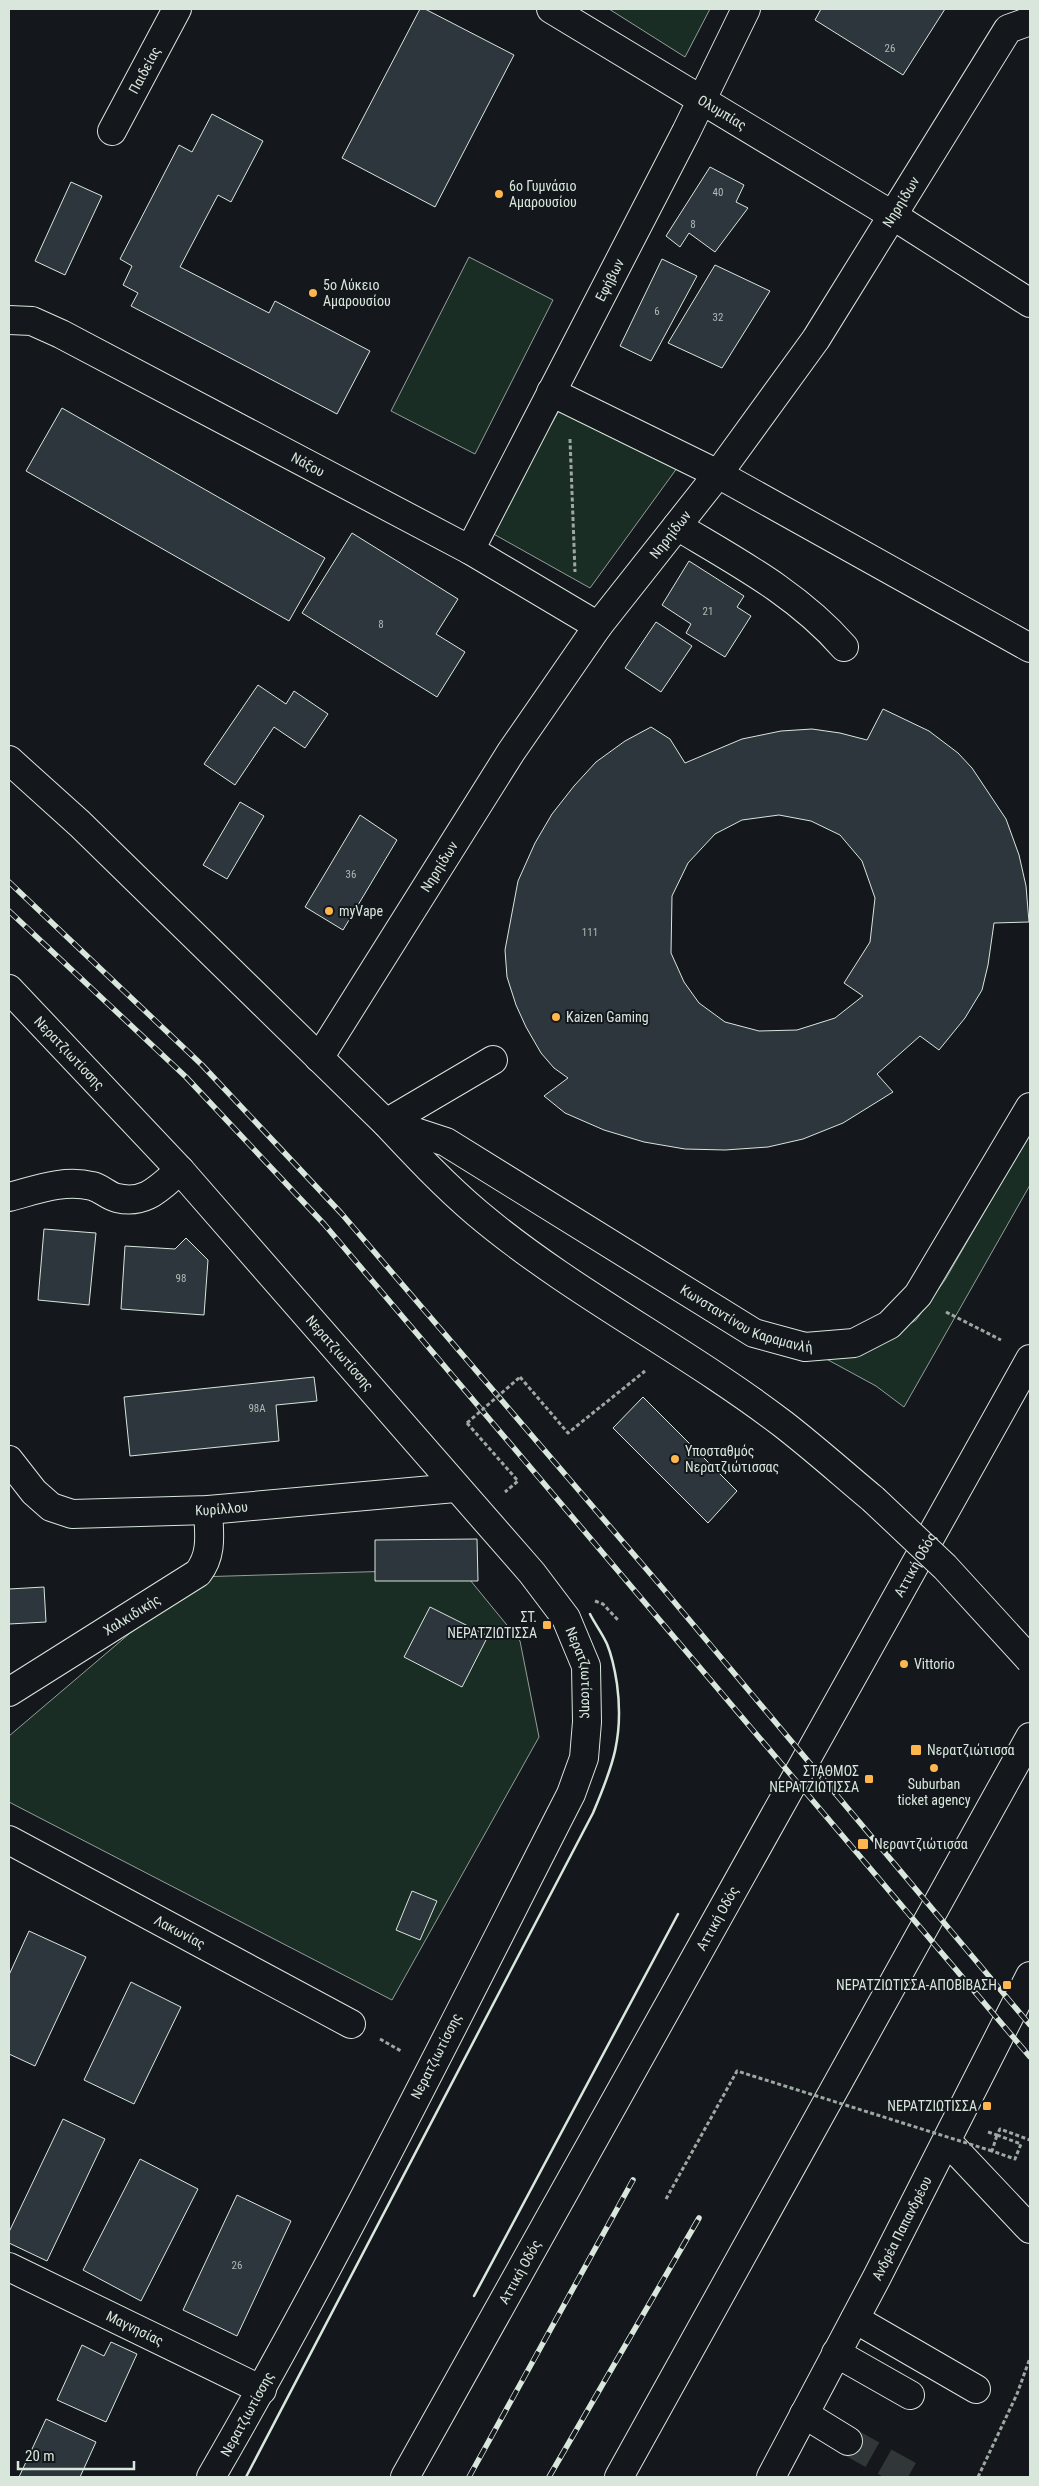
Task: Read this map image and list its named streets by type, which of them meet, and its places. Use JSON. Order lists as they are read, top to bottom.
{
  "streets": {
    "main road": [
      "Παιδείας",
      "Ολυμπίας",
      "Νηρηίδων",
      "Εφήβων",
      "Νάξου",
      "Νερατζιωτίσσης",
      "Κωνσταντίνου Καραμανλή",
      "Κυρίλλου",
      "Αττική Οδός",
      "Χαλκιδικής",
      "Λακωνίας",
      "Ανδρέα Παπανδρέου",
      "Μαγνησίας"
    ]
  },
  "crossings": [
    ["Ολυμπίας", "Νηρηίδων"],
    ["Ολυμπίας", "Εφήβων"],
    ["Νηρηίδων", "Νάξου"],
    ["Εφήβων", "Νάξου"],
    ["Νερατζιωτίσσης", "Κυρίλλου"],
    ["Νερατζιωτίσσης", "Μαγνησίας"],
    ["Κυρίλλου", "Χαλκιδικής"]
  ],
  "places": {
    "other": [
      "6ο Γυμνάσιο Αμαρουσίου",
      "5ο Λύκειο Αμαρουσίου",
      "myVape",
      "Kaizen Gaming",
      "Υποσταθμός Νερατζιώτισσας",
      "Vittorio",
      "Suburban ticket agency"
    ],
    "transit": [
      "ΣΤ. ΝΕΡΑΤΖΙΩΤΙΣΣΑ",
      "Νερατζιώτισσα",
      "ΣΤΑΘΜΟΣ ΝΕΡΑΤΖΙΩΤΙΣΣΑ",
      "Νεραντζιώτισσα",
      "ΝΕΡΑΤΖΙΩΤΙΣΣΑ-ΑΠΟΒΙΒΑΣΗ",
      "ΝΕΡΑΤΖΙΩΤΙΣΣΑ"
    ]
  },
  "house_numbers": [
    "26",
    "40",
    "8",
    "6",
    "32",
    "21",
    "8",
    "36",
    "111",
    "98",
    "98Α",
    "26"
  ],
  "scale_bar": "20 m"
}
